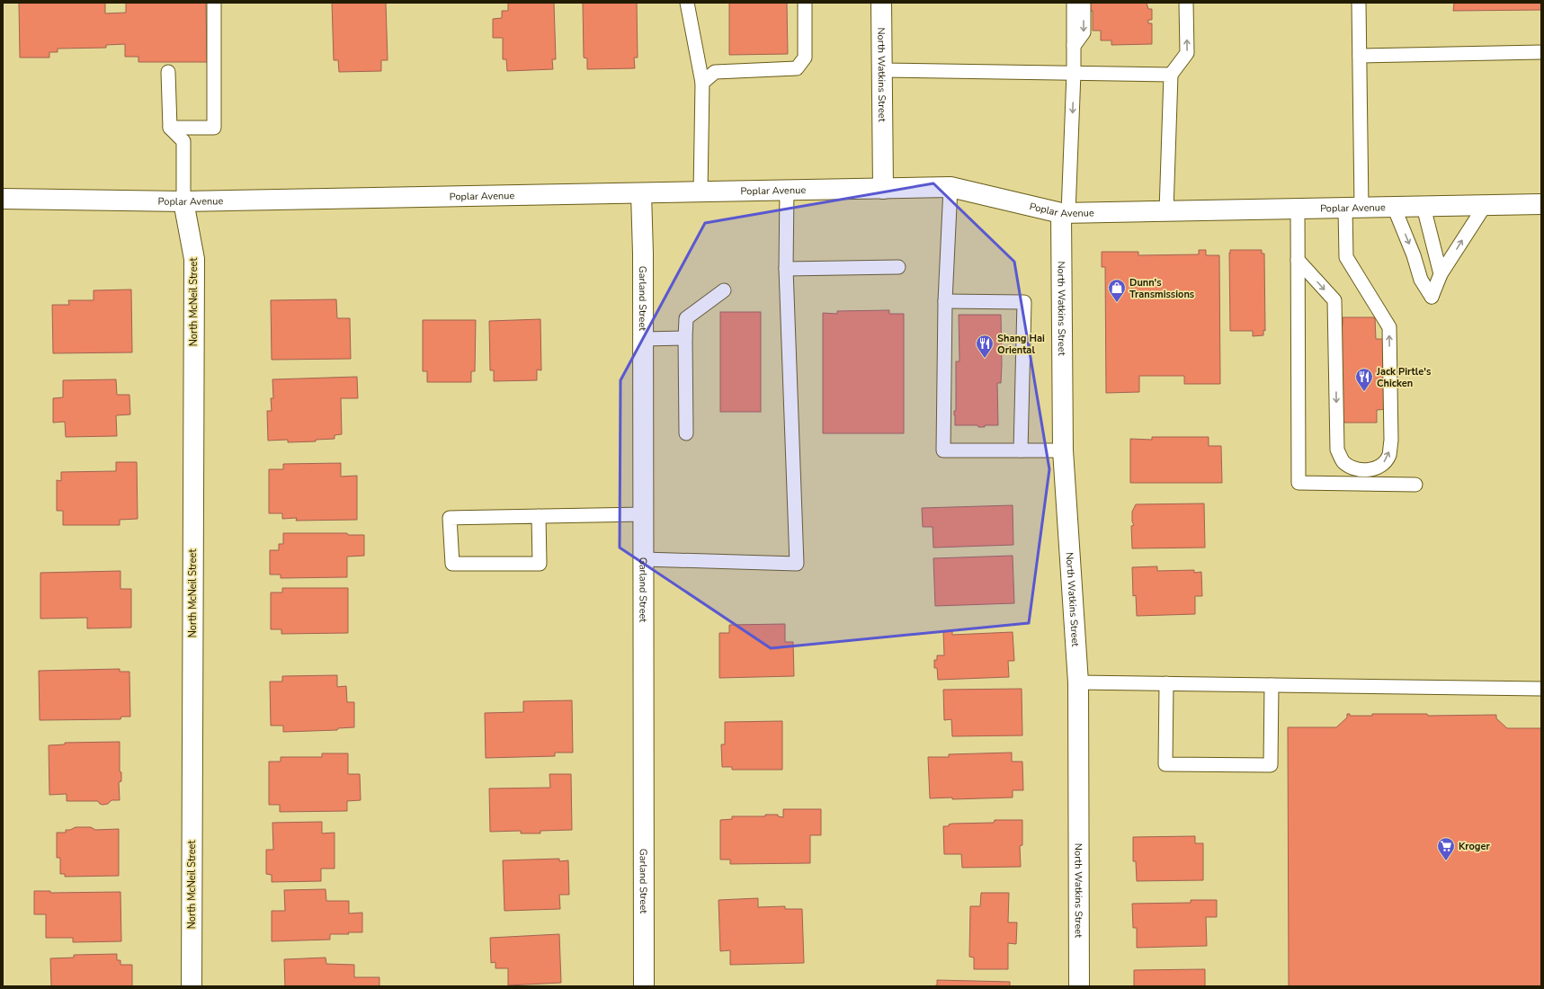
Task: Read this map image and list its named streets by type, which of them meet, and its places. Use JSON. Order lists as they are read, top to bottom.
{
  "streets": {
    "street": [
      "North Watkins Street",
      "Poplar Avenue",
      "Garland Street",
      "North McNeil Street"
    ]
  },
  "crossings": [
    ["North Watkins Street", "Poplar Avenue"],
    ["Poplar Avenue", "Garland Street"],
    ["Poplar Avenue", "North McNeil Street"]
  ],
  "places": {
    "shop": ["Dunn's Transmissions"],
    "restaurant": ["Shang Hai Oriental", "Jack Pirtle's Chicken"],
    "supermarket": ["Kroger"]
  }
}
